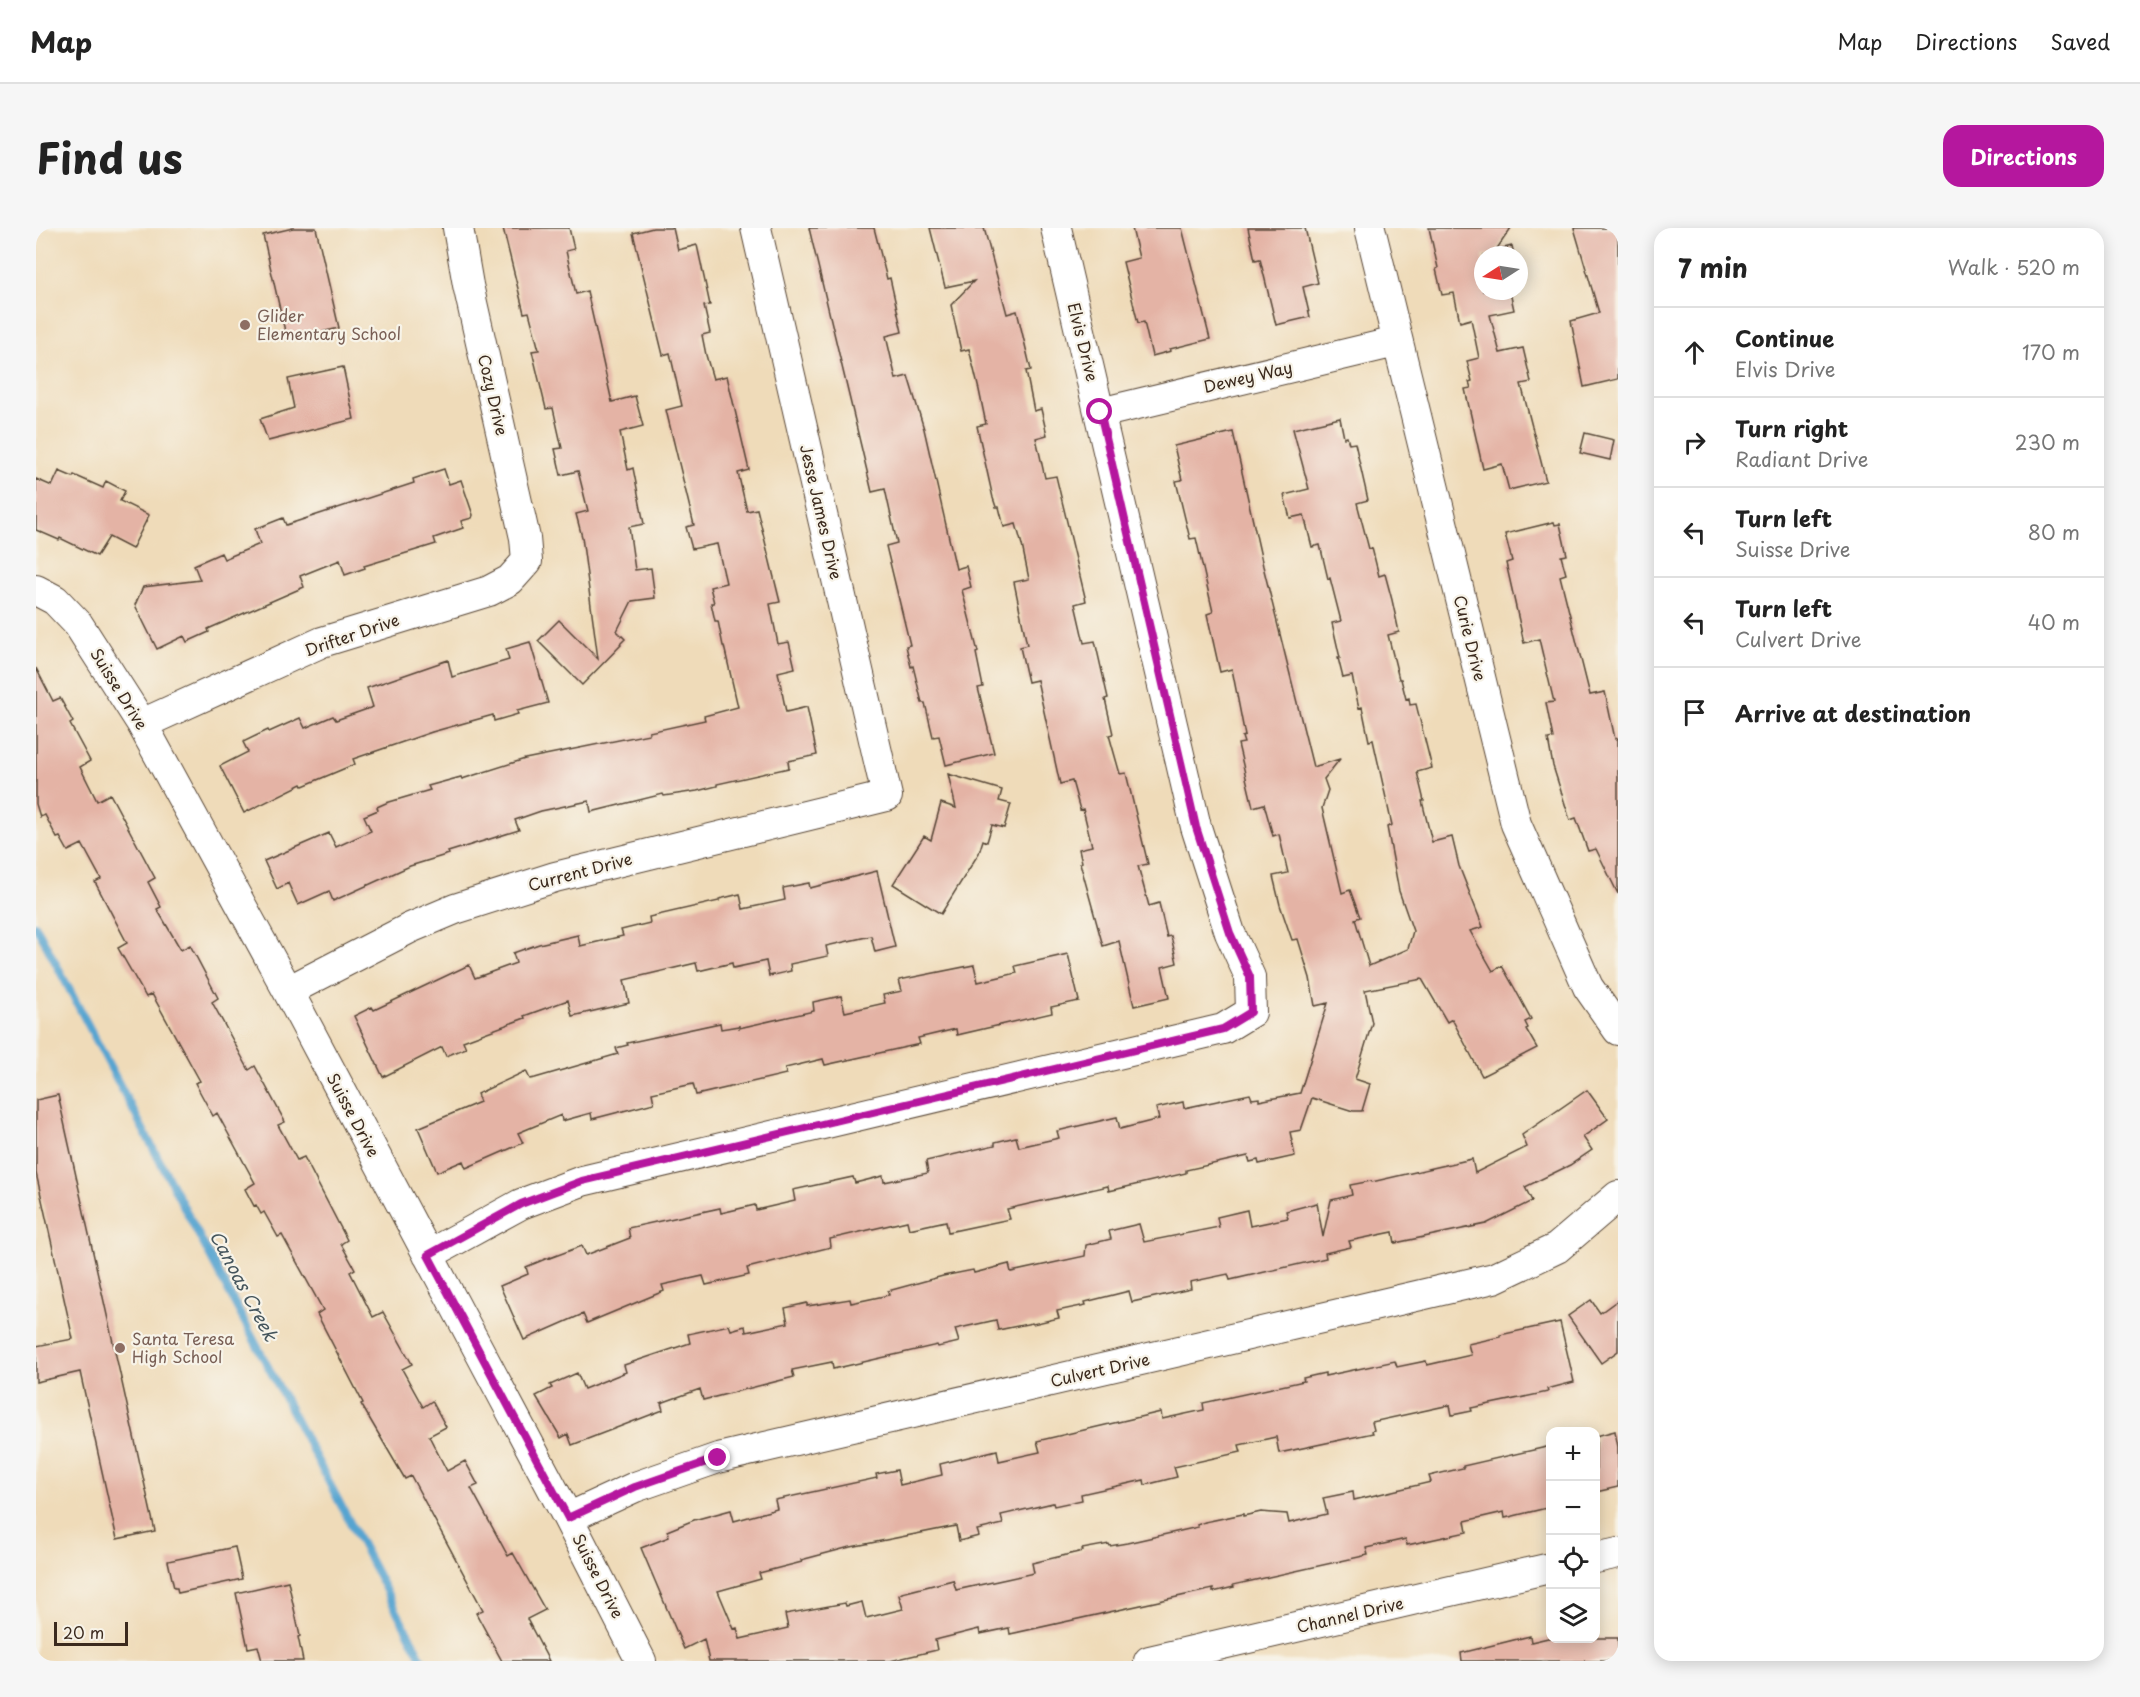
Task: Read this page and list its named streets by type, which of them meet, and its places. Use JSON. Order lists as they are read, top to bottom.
{
  "streets": {
    "street": [
      "Elvis Drive",
      "Dewey Way",
      "Cozy Drive",
      "Jesse James Drive",
      "Drifter Drive",
      "Curie Drive",
      "Suisse Drive",
      "Current Drive",
      "Culvert Drive",
      "Channel Drive"
    ]
  },
  "crossings": [
    ["Elvis Drive", "Dewey Way"],
    ["Elvis Drive", "Suisse Drive"],
    ["Dewey Way", "Curie Drive"],
    ["Cozy Drive", "Drifter Drive"],
    ["Jesse James Drive", "Current Drive"],
    ["Drifter Drive", "Suisse Drive"],
    ["Suisse Drive", "Current Drive"],
    ["Suisse Drive", "Culvert Drive"]
  ],
  "water": ["Canoas Creek"],
  "places": ["Glider Elementary School", "Santa Teresa High School"],
  "scale_bar": "20 m",
  "north": "left",
  "page": {
    "header": "Map",
    "nav": ["Map", "Directions", "Saved"],
    "title": "Find us",
    "buttons": "Directions",
    "heading": ["7 min", "Walk · 520 m"],
    "list": [
      ["Continue", "Elvis Drive", "170 m"],
      ["Turn right", "Radiant Drive", "230 m"],
      ["Turn left", "Suisse Drive", "80 m"],
      ["Turn left", "Culvert Drive", "40 m"],
      "Arrive at destination"
    ],
    "map_buttons": ["+", "−"],
    "scale": "20 m"
  }
}
